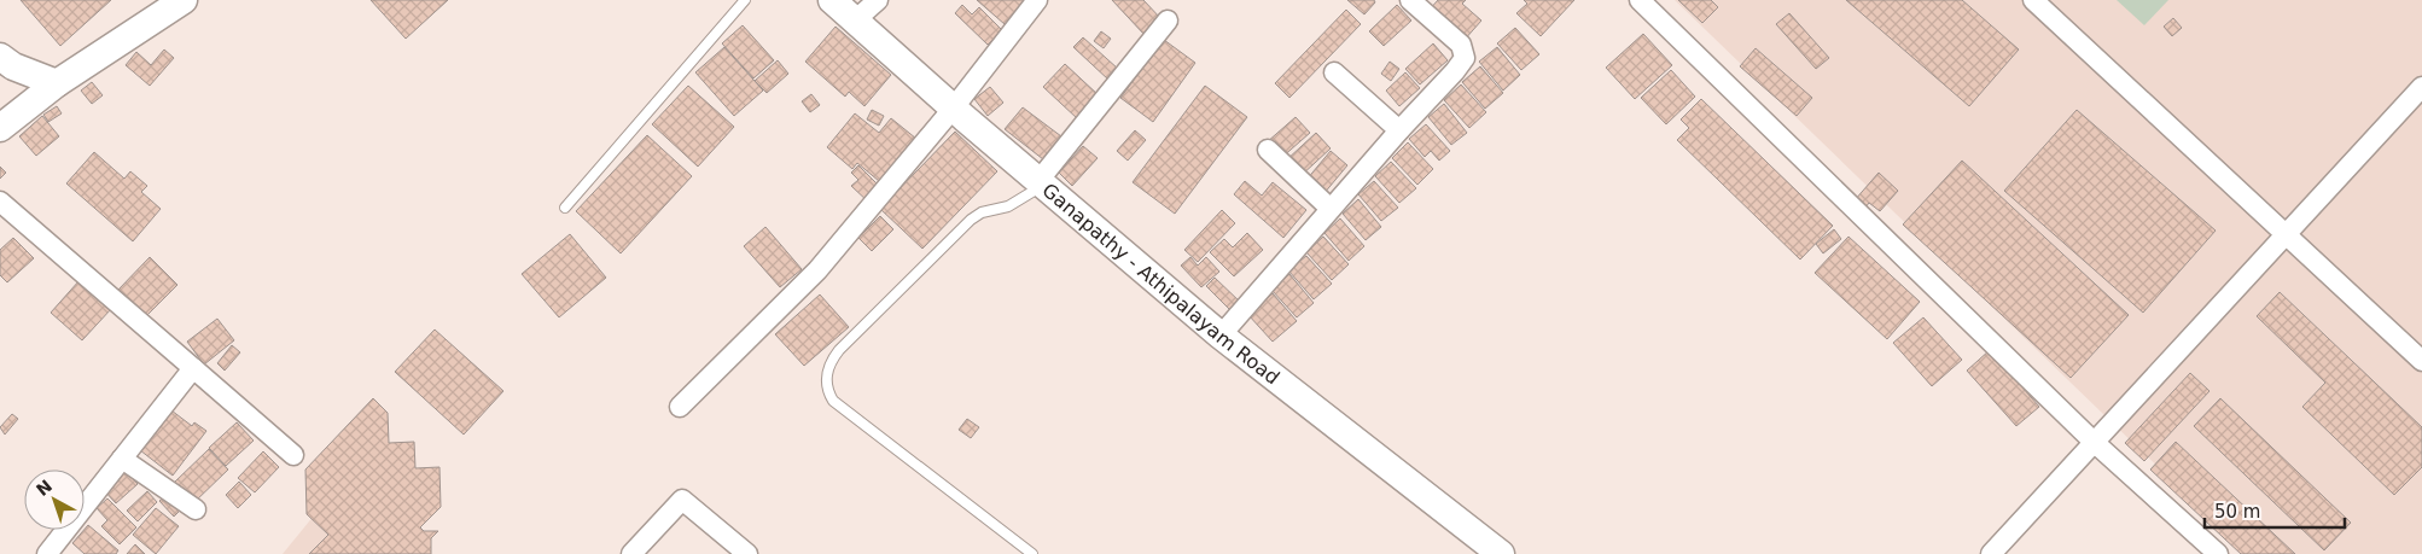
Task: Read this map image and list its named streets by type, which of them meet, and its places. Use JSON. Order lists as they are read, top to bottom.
{
  "streets": {
    "main road": ["Ganapathy - Athipalayam Road"]
  },
  "scale_bar": "50 m",
  "north": "top left"
}
